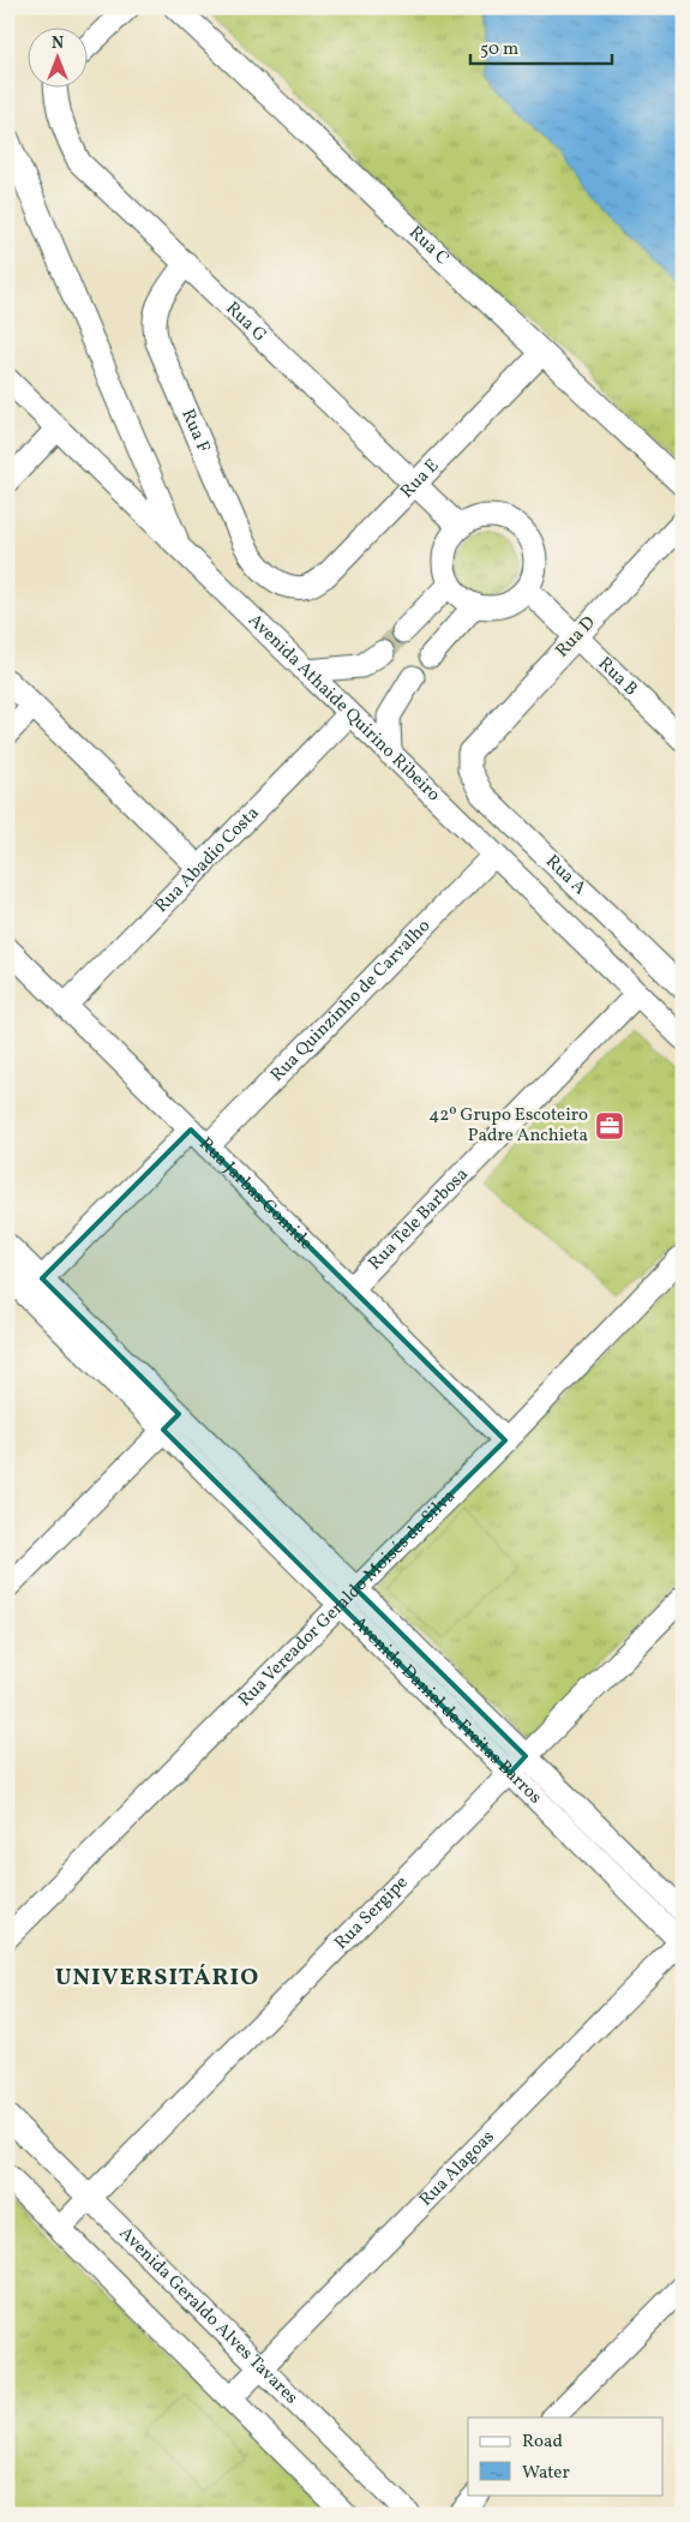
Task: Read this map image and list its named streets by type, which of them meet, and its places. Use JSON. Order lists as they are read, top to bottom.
{
  "streets": {
    "street": [
      "Rua C",
      "Rua G",
      "Rua F",
      "Rua E",
      "Rua D",
      "Rua B",
      "Avenida Athaide Quirino Ribeiro",
      "Rua Abadio Costa",
      "Rua A",
      "Rua Quinzinho de Carvalho",
      "Rua Jarbas Gomide",
      "Rua Tele Barbosa",
      "Rua Vereador Geraldo Moisés da Silva",
      "Avenida Daniel de Freitas Barros",
      "Rua Sergipe",
      "Rua Alagoas",
      "Avenida Geraldo Alves Tavares"
    ]
  },
  "crossings": [
    ["Rua C", "Rua E"],
    ["Rua G", "Rua F"],
    ["Rua G", "Rua E"],
    ["Rua G", "Rua B"],
    ["Rua F", "Rua E"],
    ["Rua D", "Rua B"],
    ["Rua D", "Rua A"],
    ["Avenida Athaide Quirino Ribeiro", "Rua Abadio Costa"],
    ["Avenida Athaide Quirino Ribeiro", "Rua Quinzinho de Carvalho"],
    ["Avenida Athaide Quirino Ribeiro", "Rua Tele Barbosa"],
    ["Rua Abadio Costa", "Rua Jarbas Gomide"],
    ["Rua Quinzinho de Carvalho", "Rua Jarbas Gomide"],
    ["Rua Jarbas Gomide", "Rua Tele Barbosa"],
    ["Rua Jarbas Gomide", "Rua Vereador Geraldo Moisés da Silva"],
    ["Rua Vereador Geraldo Moisés da Silva", "Avenida Daniel de Freitas Barros"],
    ["Avenida Daniel de Freitas Barros", "Rua Sergipe"],
    ["Avenida Daniel de Freitas Barros", "Rua Alagoas"],
    ["Rua Sergipe", "Avenida Geraldo Alves Tavares"],
    ["Rua Alagoas", "Avenida Geraldo Alves Tavares"]
  ],
  "districts": ["UNIVERSITÁRIO"],
  "places": {
    "office": ["42º Grupo Escoteiro Padre Anchieta"]
  },
  "legend": ["Road", "Water"],
  "scale_bar": "50 m",
  "north": "top"
}
